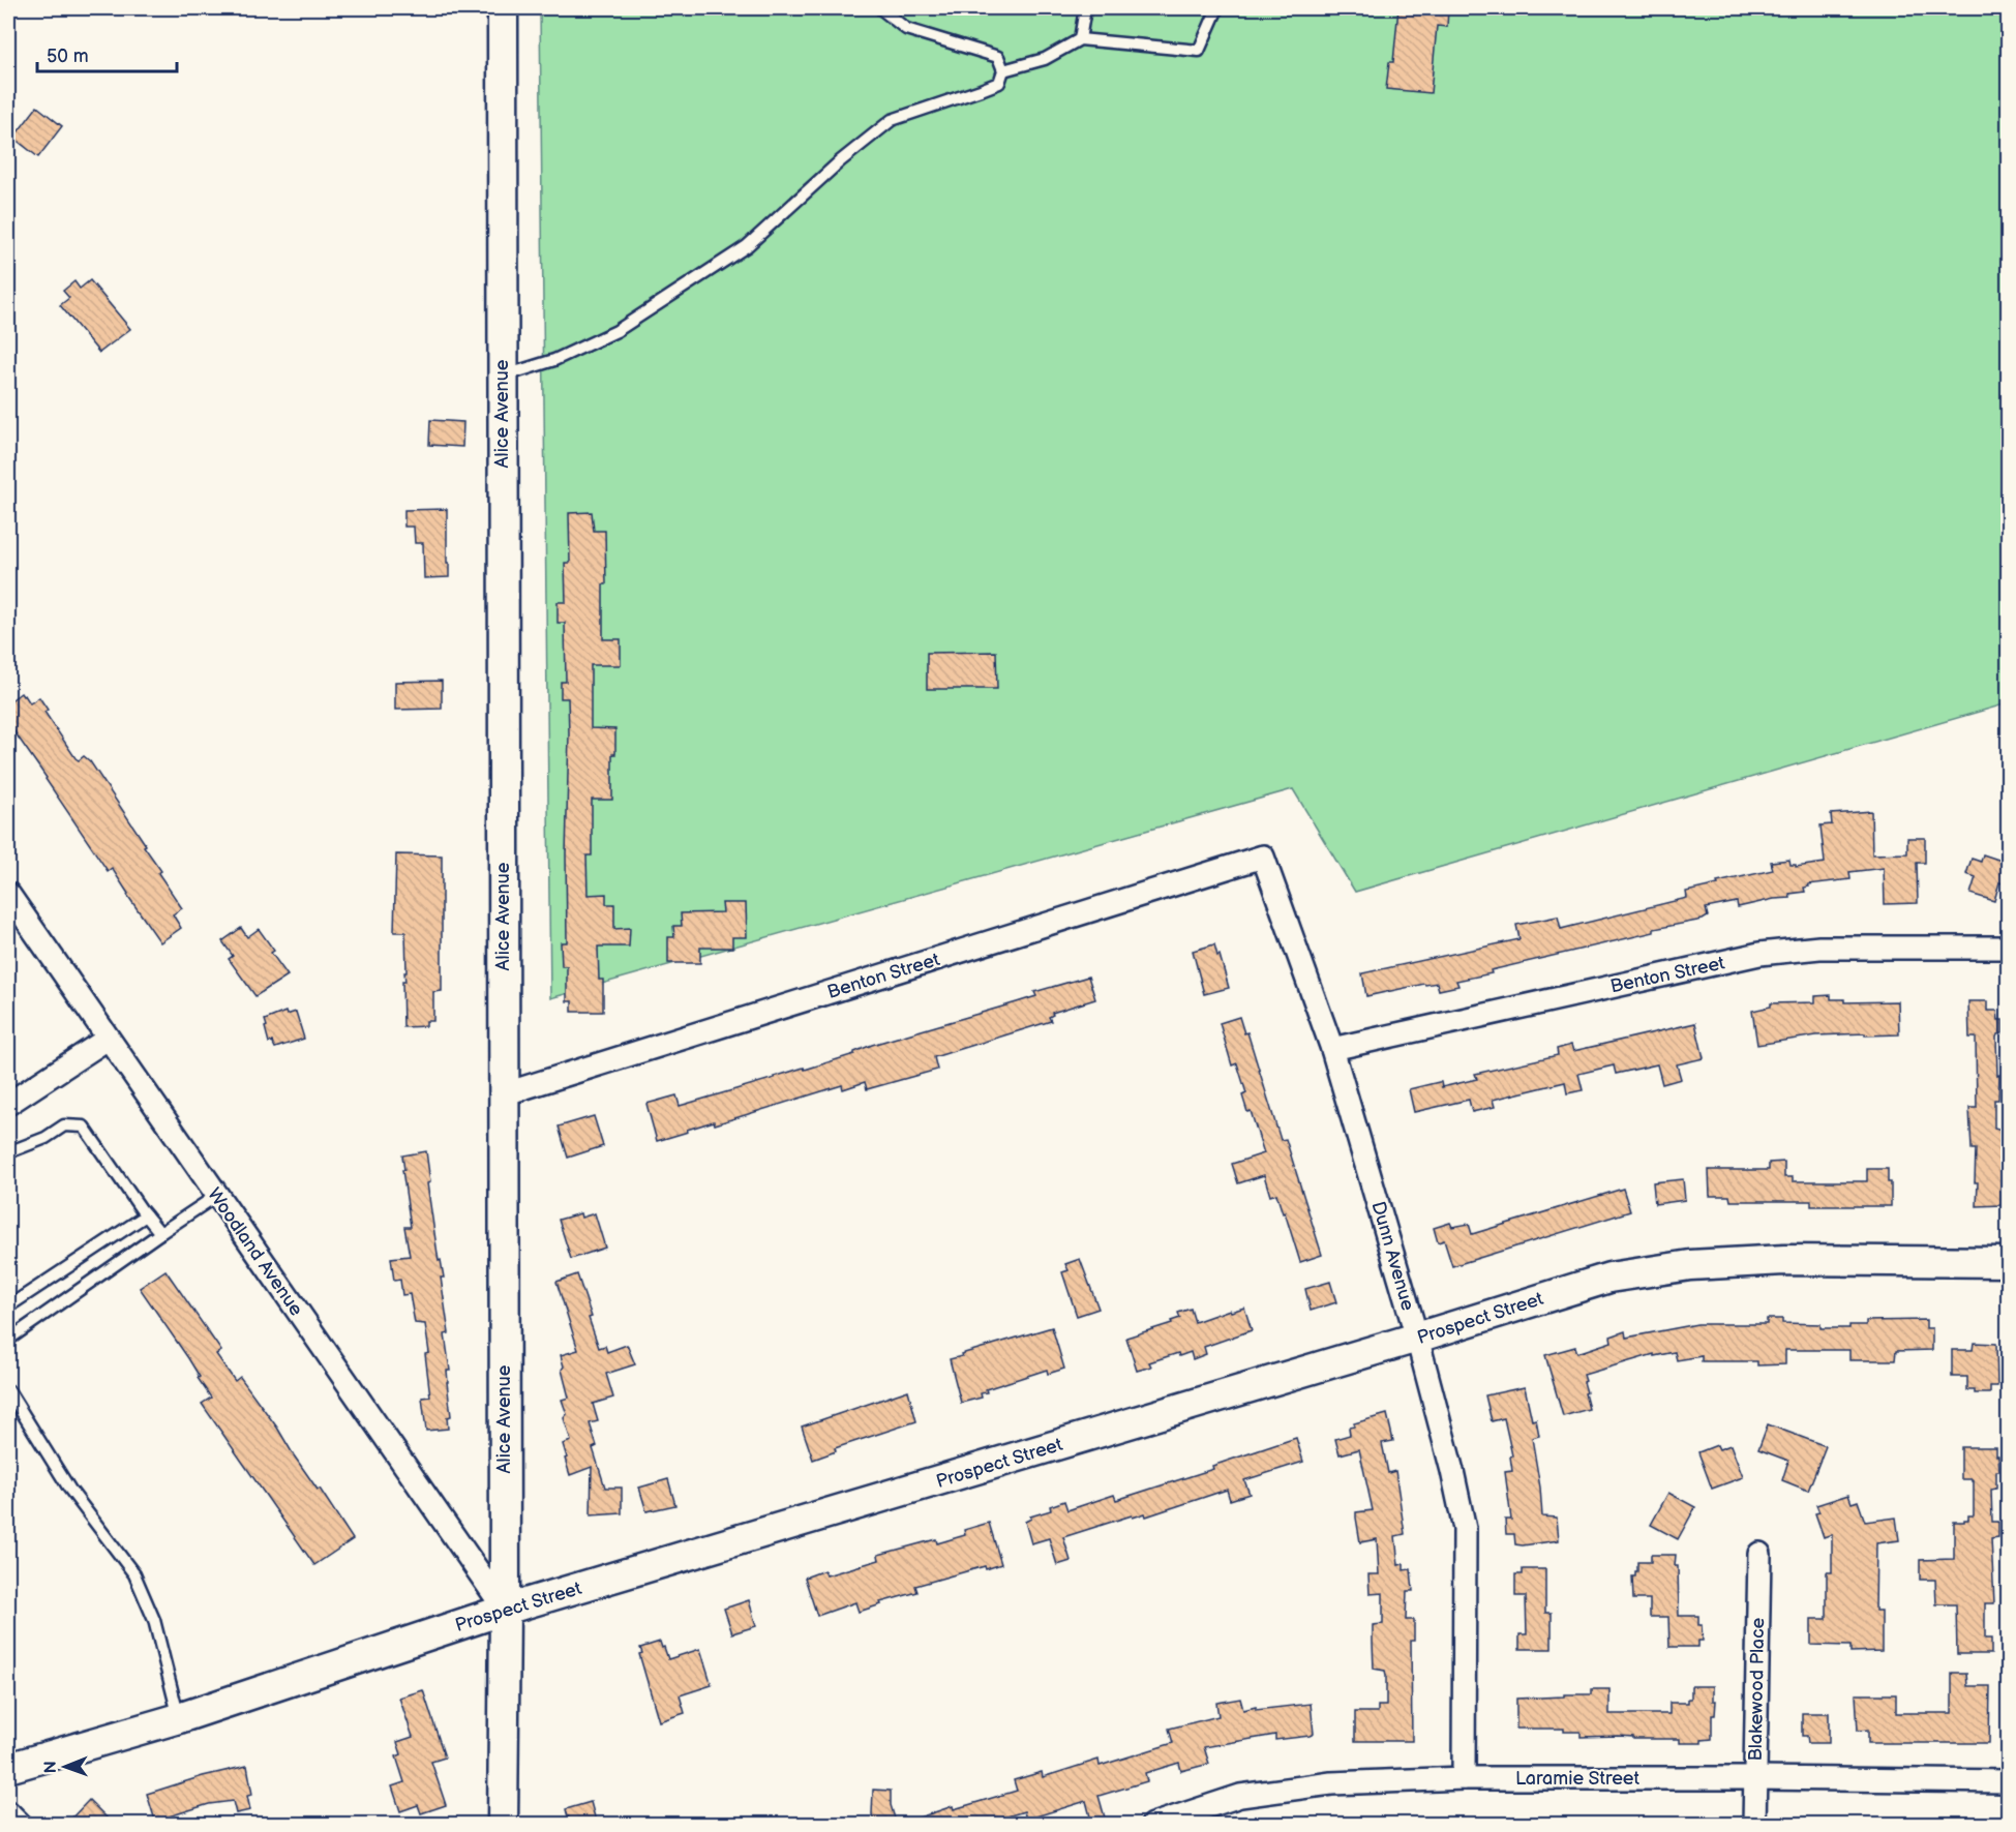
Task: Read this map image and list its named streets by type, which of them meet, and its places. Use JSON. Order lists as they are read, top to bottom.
{
  "streets": {
    "street": [
      "Alice Avenue",
      "Benton Street",
      "Woodland Avenue",
      "Dunn Avenue",
      "Prospect Street",
      "Blakewood Place",
      "Laramie Street"
    ]
  },
  "crossings": [
    ["Alice Avenue", "Benton Street"],
    ["Alice Avenue", "Woodland Avenue"],
    ["Alice Avenue", "Prospect Street"],
    ["Benton Street", "Dunn Avenue"],
    ["Woodland Avenue", "Prospect Street"],
    ["Dunn Avenue", "Prospect Street"],
    ["Dunn Avenue", "Laramie Street"],
    ["Blakewood Place", "Laramie Street"]
  ],
  "scale_bar": "50 m",
  "north": "left"
}
